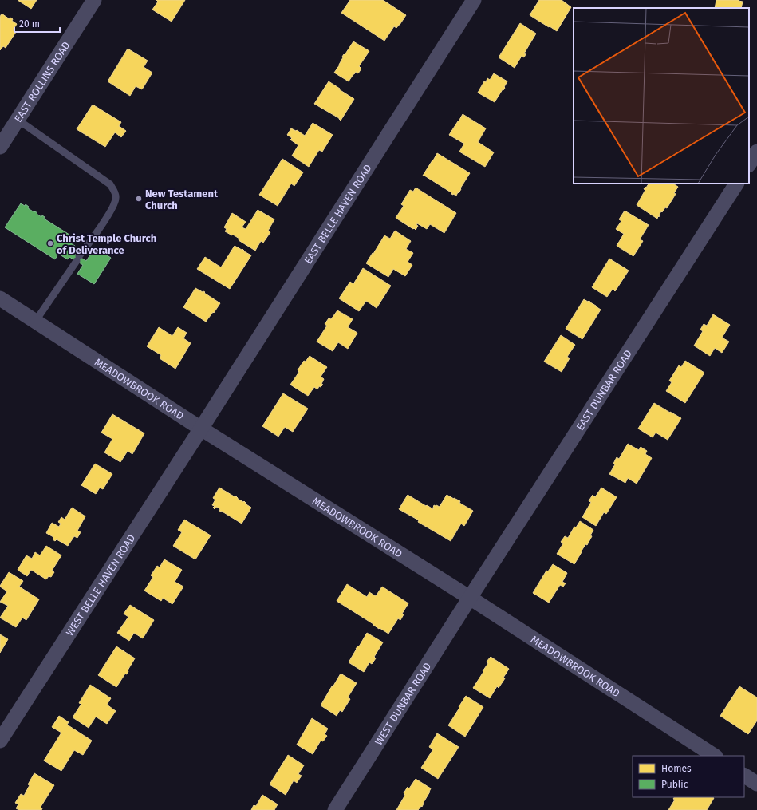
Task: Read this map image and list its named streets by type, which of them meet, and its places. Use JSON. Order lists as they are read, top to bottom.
{
  "streets": {
    "street": [
      "EAST ROLLINS ROAD",
      "EAST BELLE HAVEN ROAD",
      "MEADOWBROOK ROAD",
      "EAST DUNBAR ROAD",
      "WEST BELLE HAVEN ROAD",
      "WEST DUNBAR ROAD"
    ]
  },
  "crossings": [
    ["EAST BELLE HAVEN ROAD", "MEADOWBROOK ROAD"],
    ["EAST BELLE HAVEN ROAD", "WEST BELLE HAVEN ROAD"],
    ["MEADOWBROOK ROAD", "EAST DUNBAR ROAD"],
    ["MEADOWBROOK ROAD", "WEST BELLE HAVEN ROAD"],
    ["MEADOWBROOK ROAD", "WEST DUNBAR ROAD"],
    ["EAST DUNBAR ROAD", "WEST DUNBAR ROAD"]
  ],
  "places": ["New Testament Church", "Christ Temple Church of Deliverance"],
  "legend": ["Homes", "Public"],
  "scale_bar": "20 m"
}
